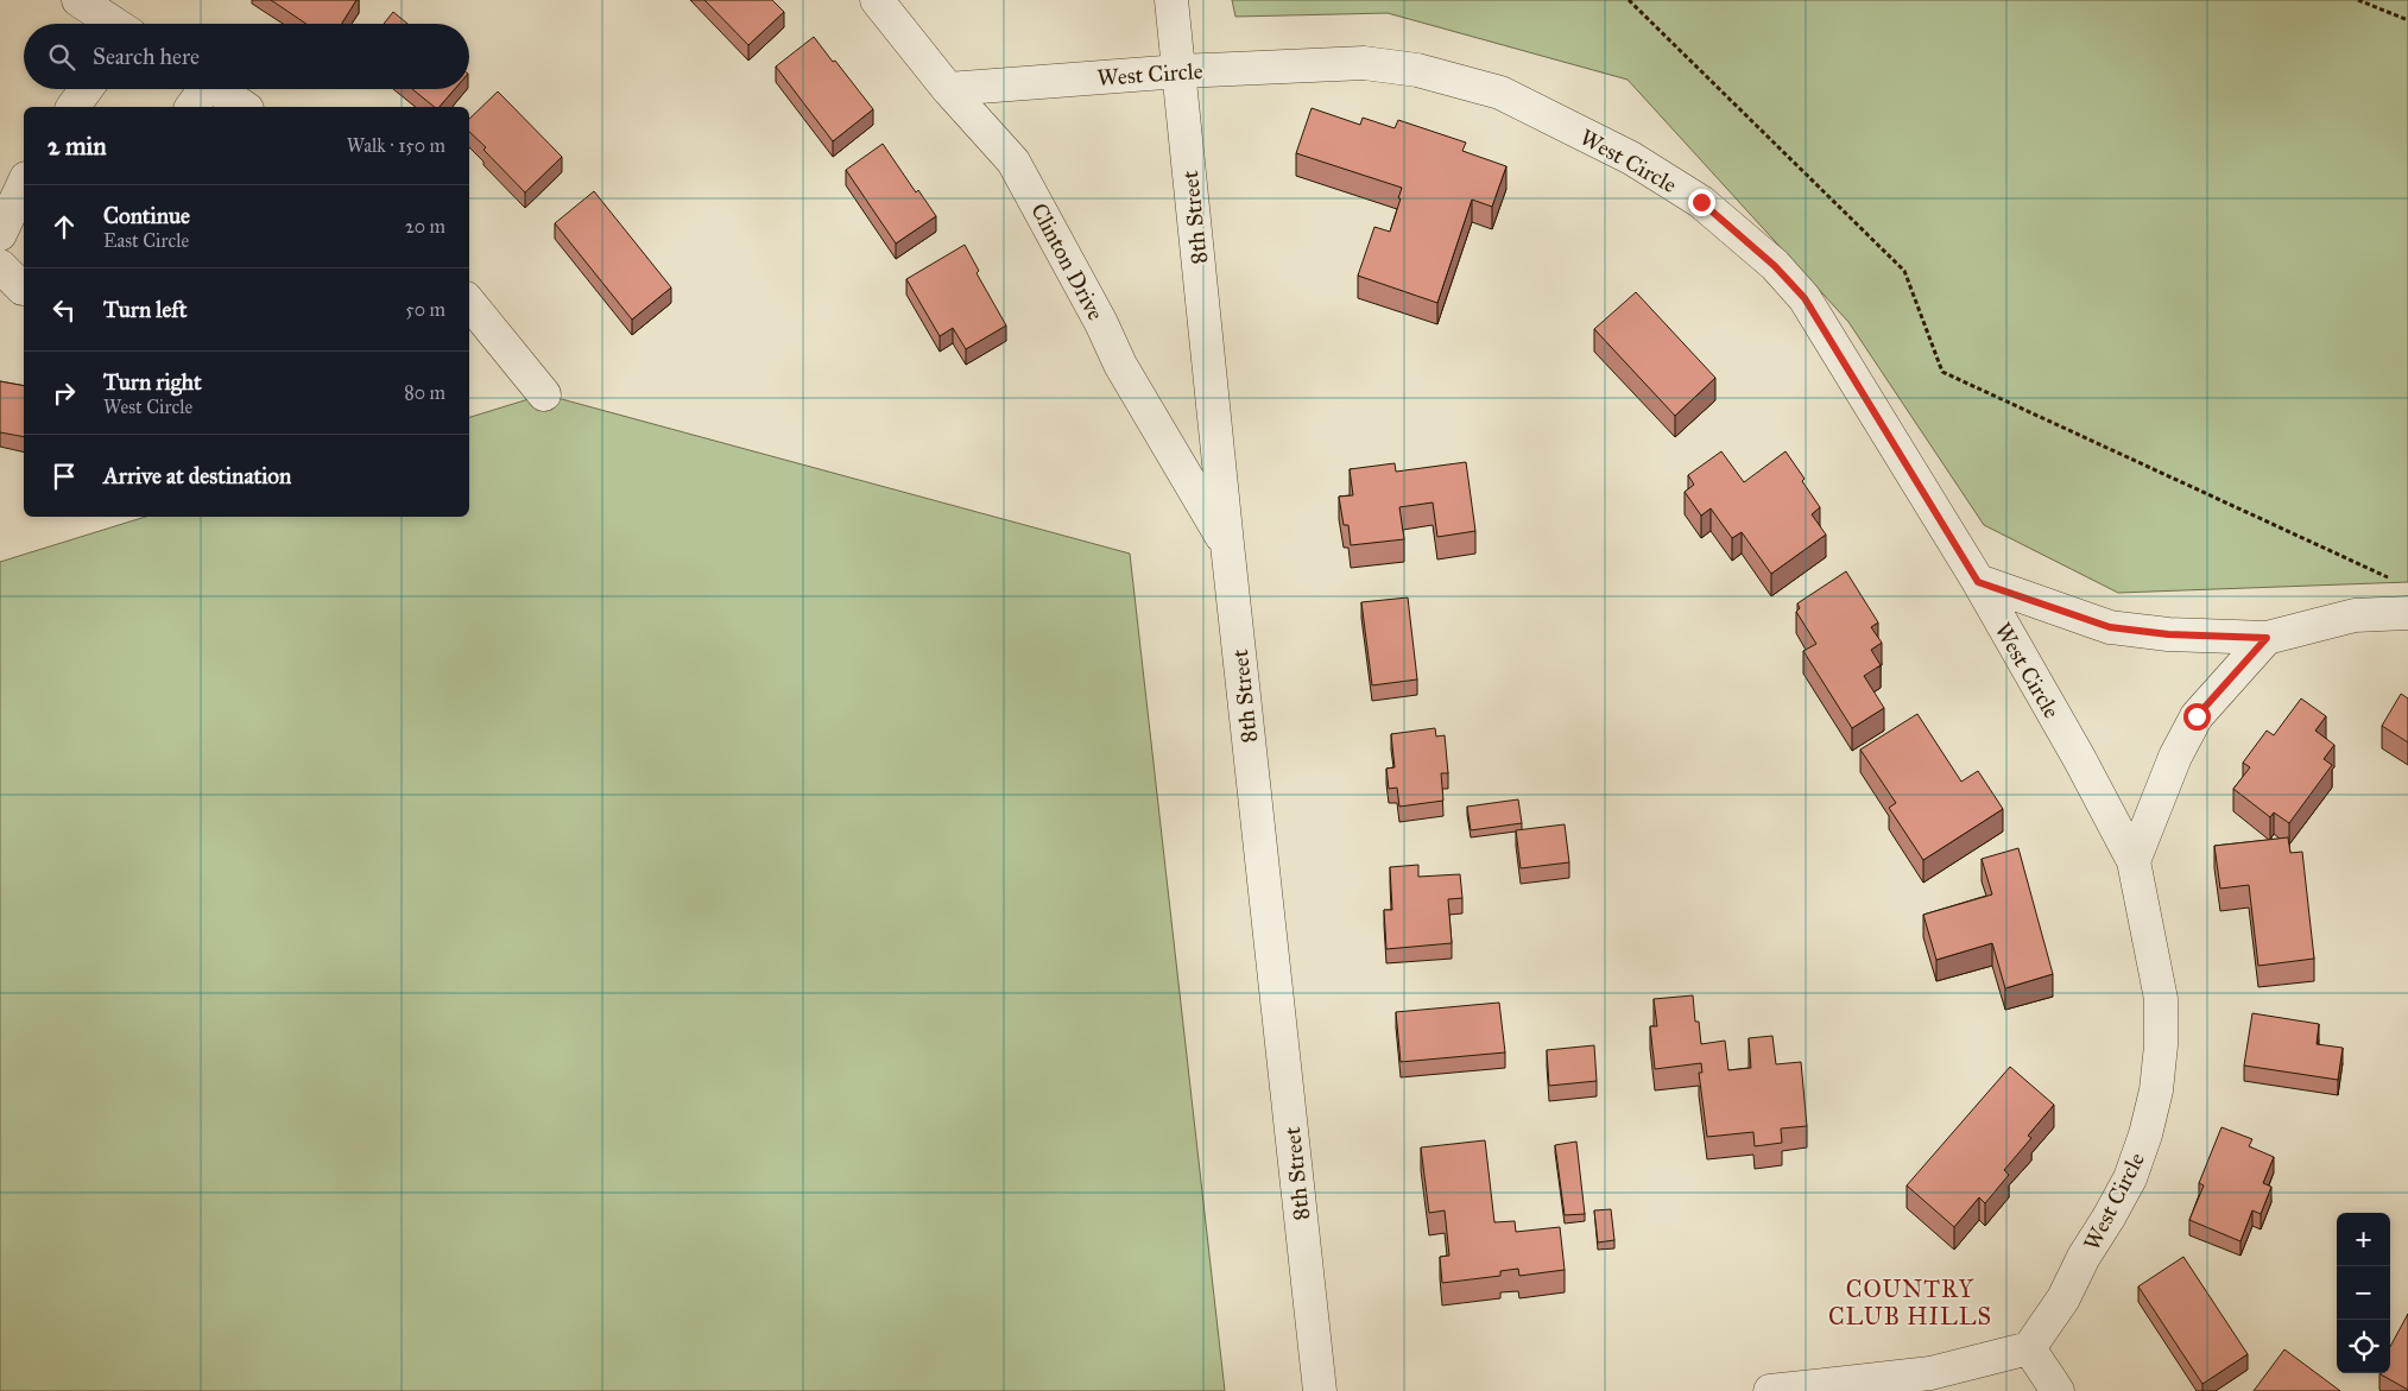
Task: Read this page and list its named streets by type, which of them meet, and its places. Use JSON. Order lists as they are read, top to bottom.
{
  "streets": {
    "street": ["West Circle", "8th Street", "Clinton Drive"]
  },
  "crossings": [
    ["West Circle", "8th Street"],
    ["West Circle", "Clinton Drive"],
    ["8th Street", "Clinton Drive"]
  ],
  "districts": ["COUNTRY CLUB HILLS"],
  "page": {
    "search": "Search here",
    "heading": ["2 min", "Walk · 150 m"],
    "list": [
      ["Continue", "East Circle", "20 m"],
      ["Turn left", "50 m"],
      ["Turn right", "West Circle", "80 m"],
      "Arrive at destination"
    ],
    "map_buttons": ["+", "−"]
  }
}
